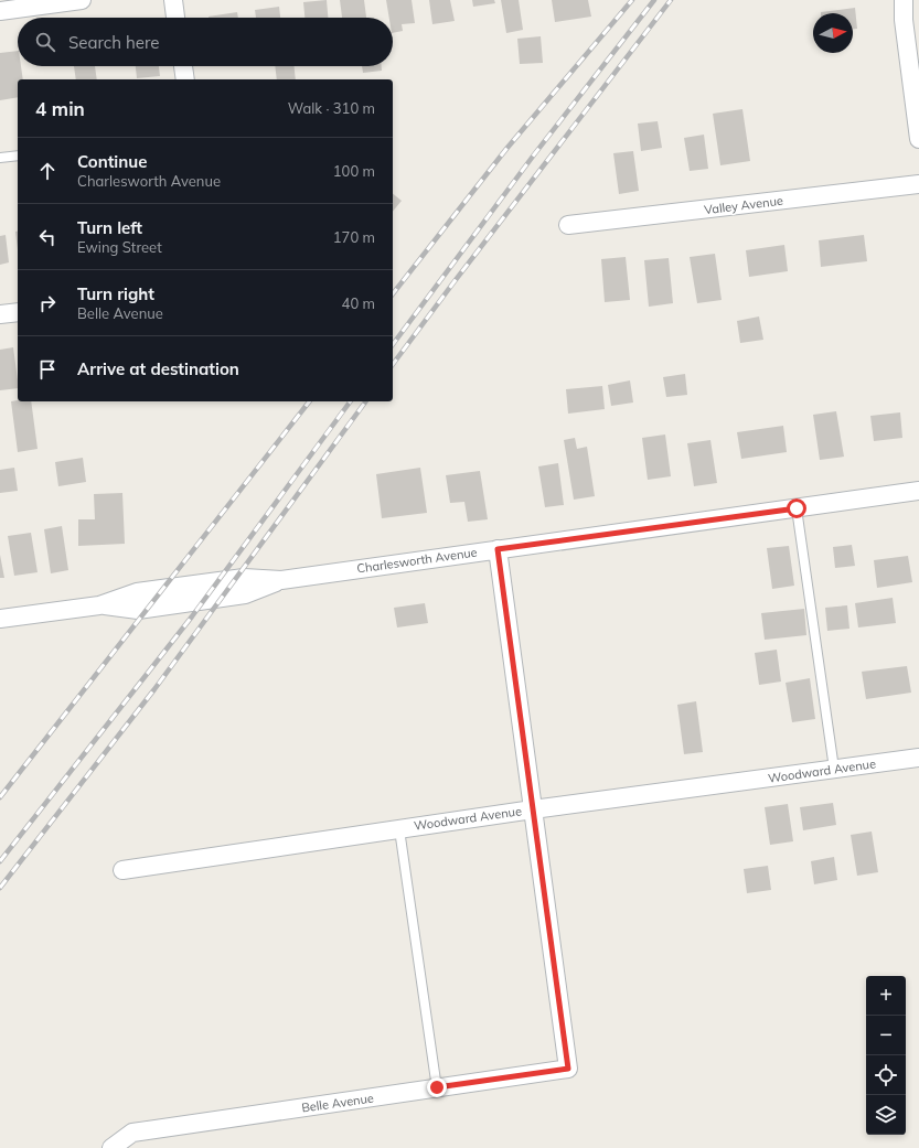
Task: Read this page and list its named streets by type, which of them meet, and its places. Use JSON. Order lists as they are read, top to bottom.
{
  "streets": {
    "street": [
      "Valley Avenue",
      "Charlesworth Avenue",
      "Woodward Avenue",
      "Belle Avenue"
    ]
  },
  "crossings": [
    ["Woodward Avenue", "Belle Avenue"]
  ],
  "north": "right",
  "page": {
    "search": "Search here",
    "heading": ["4 min", "Walk · 310 m"],
    "list": [
      ["Continue", "Charlesworth Avenue", "100 m"],
      ["Turn left", "Ewing Street", "170 m"],
      ["Turn right", "Belle Avenue", "40 m"],
      "Arrive at destination"
    ],
    "map_buttons": ["+", "−"]
  }
}
